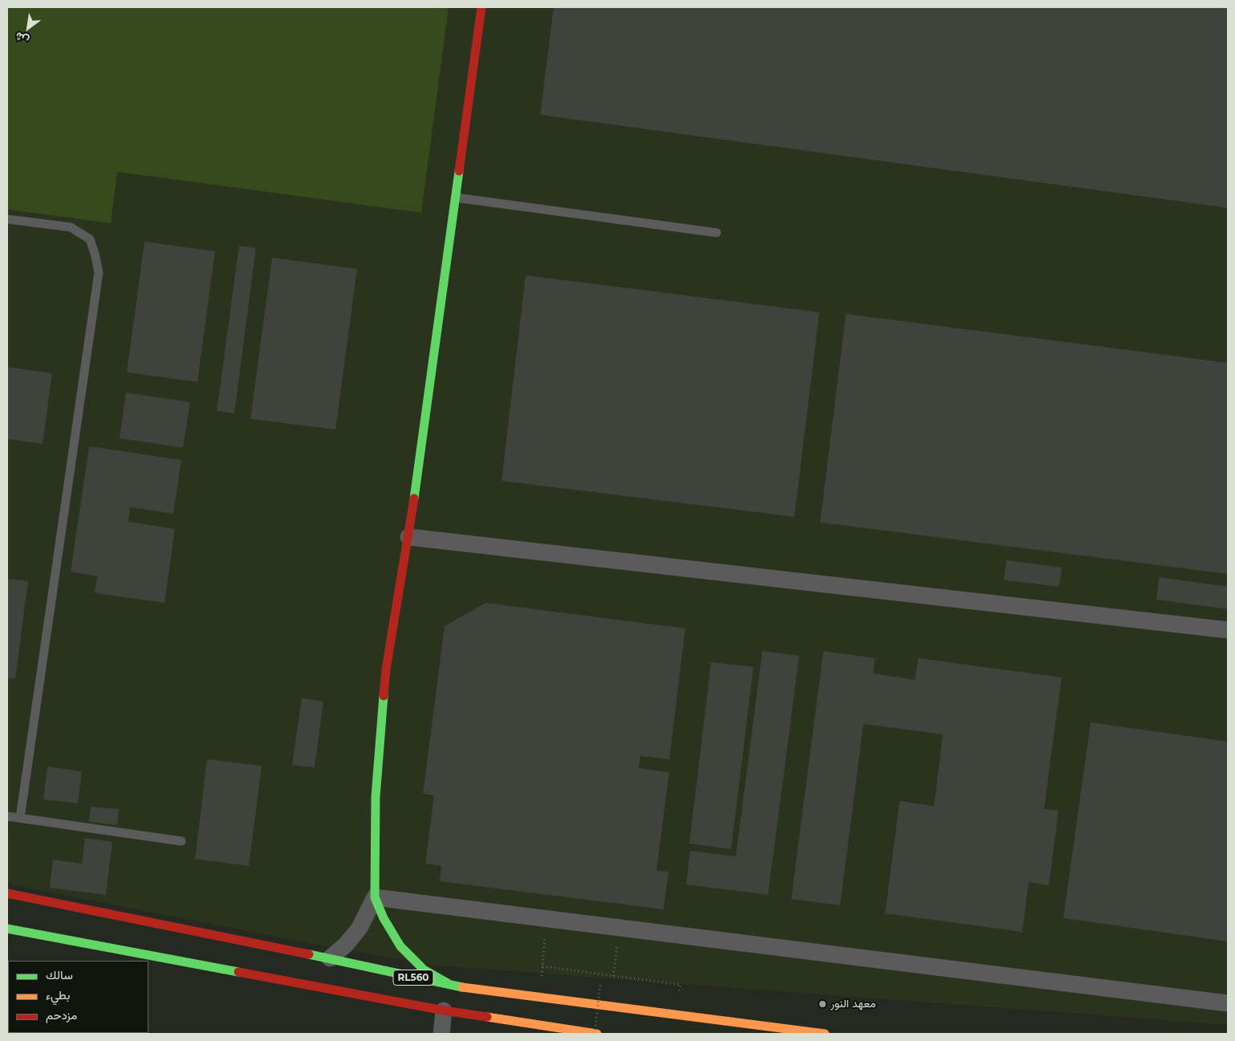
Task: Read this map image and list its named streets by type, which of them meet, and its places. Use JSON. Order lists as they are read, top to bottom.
{
  "streets": {
    "main road": ["RL560"]
  },
  "places": ["معهد النور"],
  "legend": ["سالك", "بطيء", "مزدحم"],
  "north": "bottom left"
}
